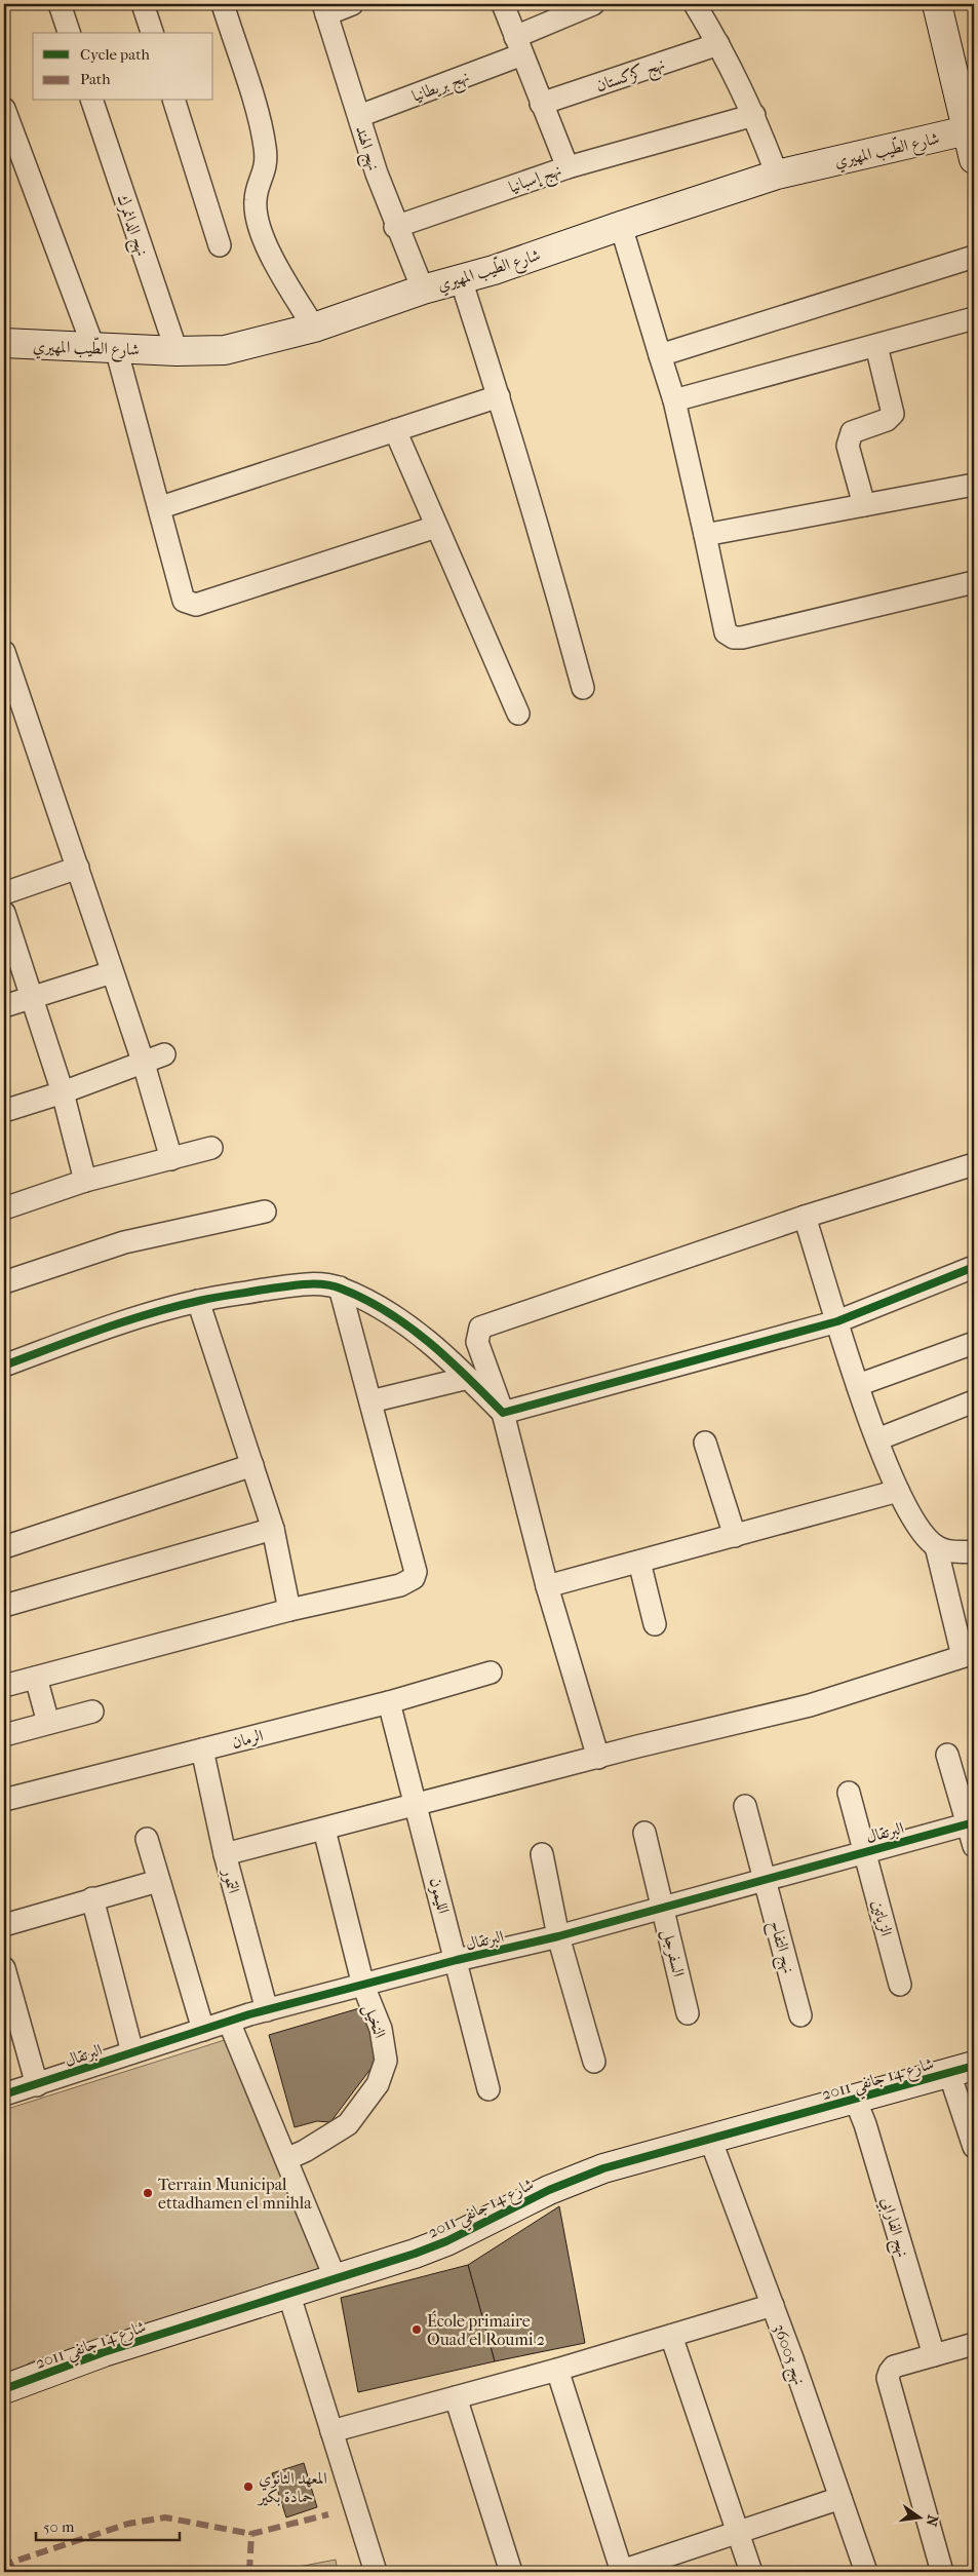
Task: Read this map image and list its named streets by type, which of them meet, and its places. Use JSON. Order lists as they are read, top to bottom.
{
  "streets": {
    "street": [
      "نهج كزكستان",
      "نهج بريطانيا",
      "نهج الهند",
      "شارع الطّيب المهيري",
      "نهج إسبانيا",
      "نهج الدانمرك",
      "الرمان",
      "البرتقال",
      "التمور",
      "الليمون",
      "الزياتين",
      "نهج التفاح",
      "السفرجل",
      "النخيل",
      "شارع 14 جانفي 2011",
      "نهج الفارابي",
      "نهج 36005"
    ]
  },
  "crossings": [
    ["نهج كزكستان", "نهج إسبانيا"],
    ["نهج بريطانيا", "نهج الهند"],
    ["نهج بريطانيا", "نهج إسبانيا"],
    ["نهج الهند", "شارع الطّيب المهيري"],
    ["نهج الهند", "نهج إسبانيا"],
    ["شارع الطّيب المهيري", "نهج الدانمرك"],
    ["الرمان", "التمور"],
    ["الرمان", "الليمون"],
    ["البرتقال", "التمور"],
    ["البرتقال", "الليمون"],
    ["البرتقال", "الزياتين"],
    ["البرتقال", "نهج التفاح"],
    ["البرتقال", "السفرجل"],
    ["البرتقال", "النخيل"],
    ["شارع 14 جانفي 2011", "نهج الفارابي"],
    ["شارع 14 جانفي 2011", "نهج 36005"]
  ],
  "places": ["Terrain Municipal ettadhamen el mnihla", "École primaire Ouad el Roumi 2", "المعهد الثانوي حمادة بكير"],
  "legend": ["Cycle path", "Path"],
  "scale_bar": "50 m",
  "north": "right"
}
